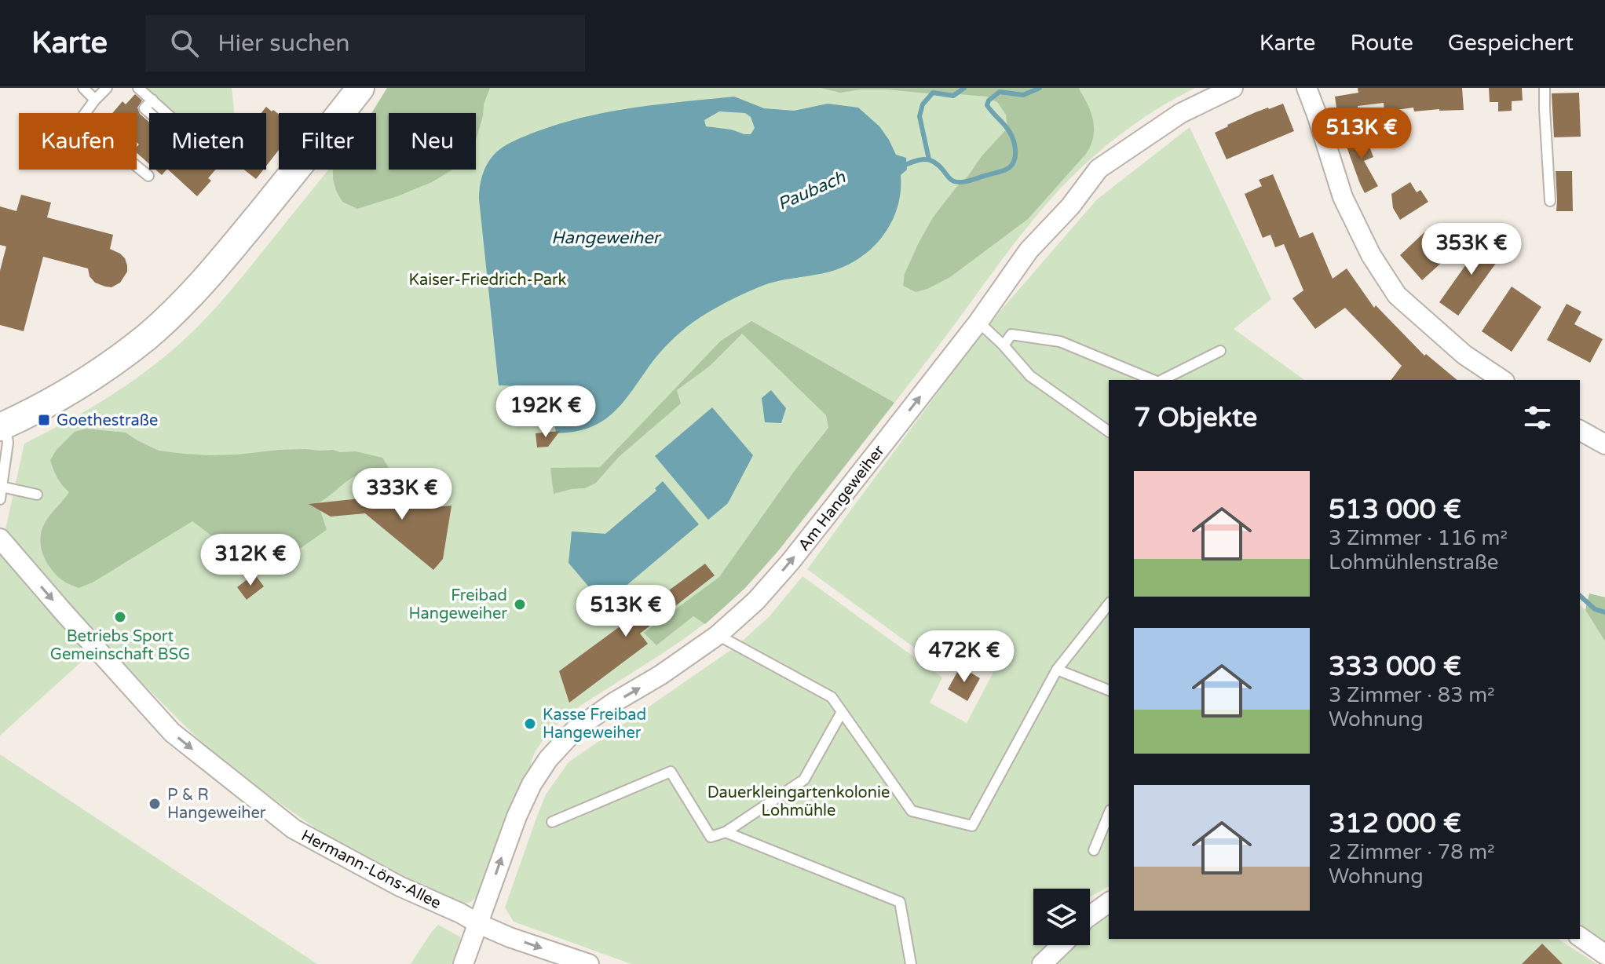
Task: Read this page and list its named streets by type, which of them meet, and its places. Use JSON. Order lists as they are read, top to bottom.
{
  "streets": {
    "street": ["Am Hangeweiher", "Hermann-Löns-Allee"]
  },
  "crossings": [
    ["Am Hangeweiher", "Hermann-Löns-Allee"]
  ],
  "one_way": ["Am Hangeweiher", "Hermann-Löns-Allee"],
  "water": ["Paubach", "Hangeweiher"],
  "parks": ["Kaiser-Friedrich-Park", "Dauerkleingartenkolonie Lohmühle"],
  "places": {
    "transit": ["Goethestraße"],
    "other": [
      "Freibad Hangeweiher",
      "Betriebs Sport Gemeinschaft BSG",
      "Kasse Freibad Hangeweiher",
      "P & R Hangeweiher"
    ]
  },
  "page": {
    "header": "Karte",
    "search": "Hier suchen",
    "nav": ["Karte", "Route", "Gespeichert"],
    "price": [
      "513K €",
      "353K €",
      "192K €",
      "333K €",
      "312K €",
      "513K €",
      "472K €"
    ],
    "chip": [
      "Kaufen",
      "Mieten",
      "Filter",
      "Neu"
    ],
    "heading": "7 Objekte",
    "list": [
      {
        "name": "513 000 €",
        "note": "3 Zimmer · 116 m² · Lohmühlenstraße"
      },
      {
        "name": "333 000 €",
        "note": "3 Zimmer · 83 m² · Wohnung"
      },
      {
        "name": "312 000 €",
        "note": "2 Zimmer · 78 m² · Wohnung"
      }
    ]
  }
}
